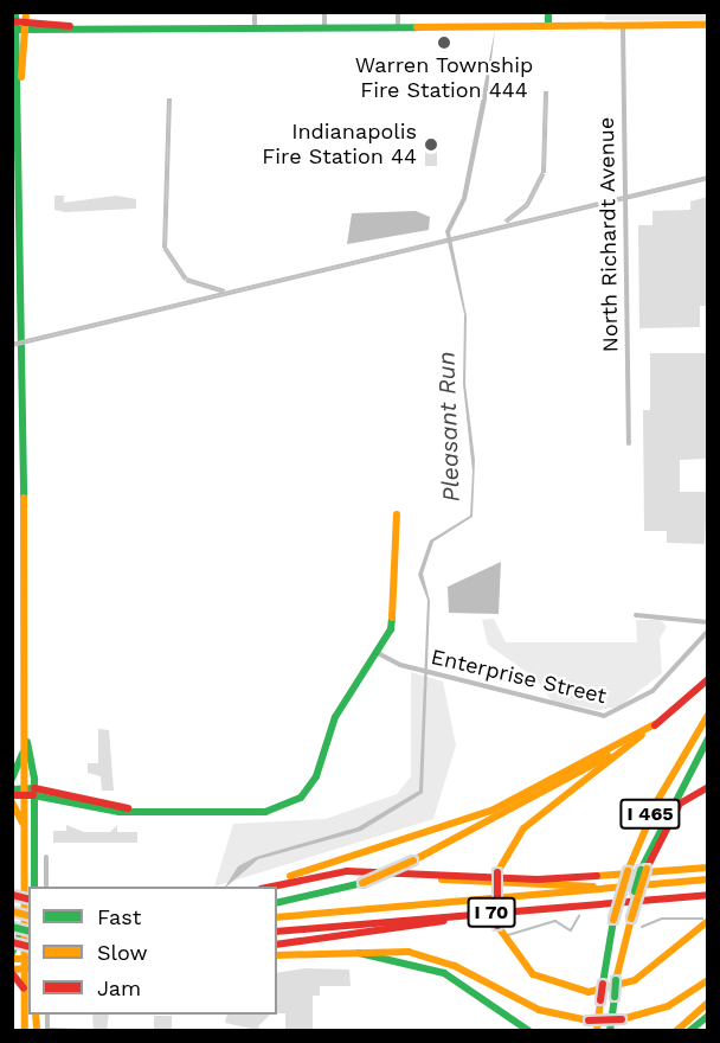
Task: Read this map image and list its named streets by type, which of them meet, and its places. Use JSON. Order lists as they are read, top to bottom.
{
  "streets": {
    "main road": ["I 465", "I 70"],
    "street": ["North Richardt Avenue", "Enterprise Street"]
  },
  "water": ["Pleasant Run"],
  "places": ["Warren Township Fire Station 444", "Indianapolis Fire Station 44"],
  "legend": ["Fast", "Slow", "Jam"]
}
